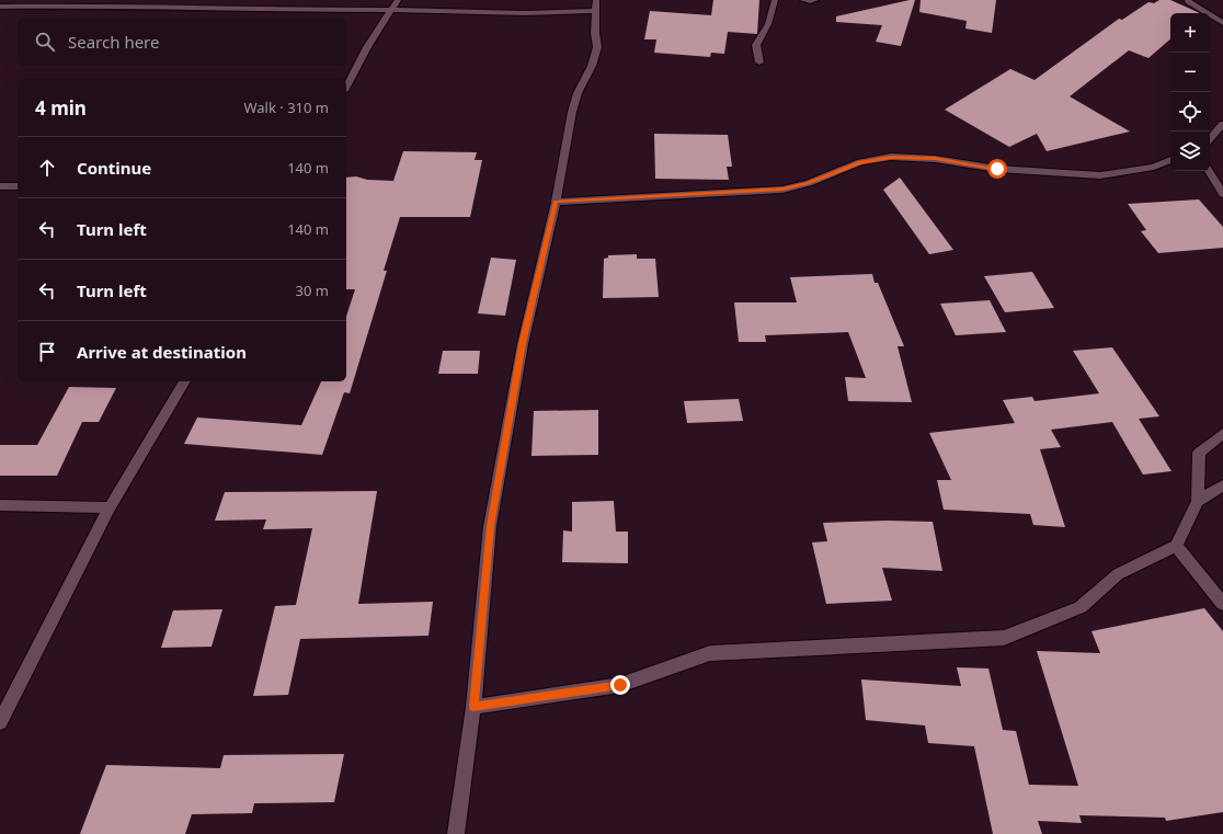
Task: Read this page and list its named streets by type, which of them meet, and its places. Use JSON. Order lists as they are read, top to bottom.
{
  "page": {
    "map_buttons": ["+", "−"],
    "search": "Search here",
    "heading": ["4 min", "Walk · 310 m"],
    "list": [
      ["Continue", "140 m"],
      ["Turn left", "140 m"],
      ["Turn left", "30 m"],
      "Arrive at destination"
    ]
  }
}
